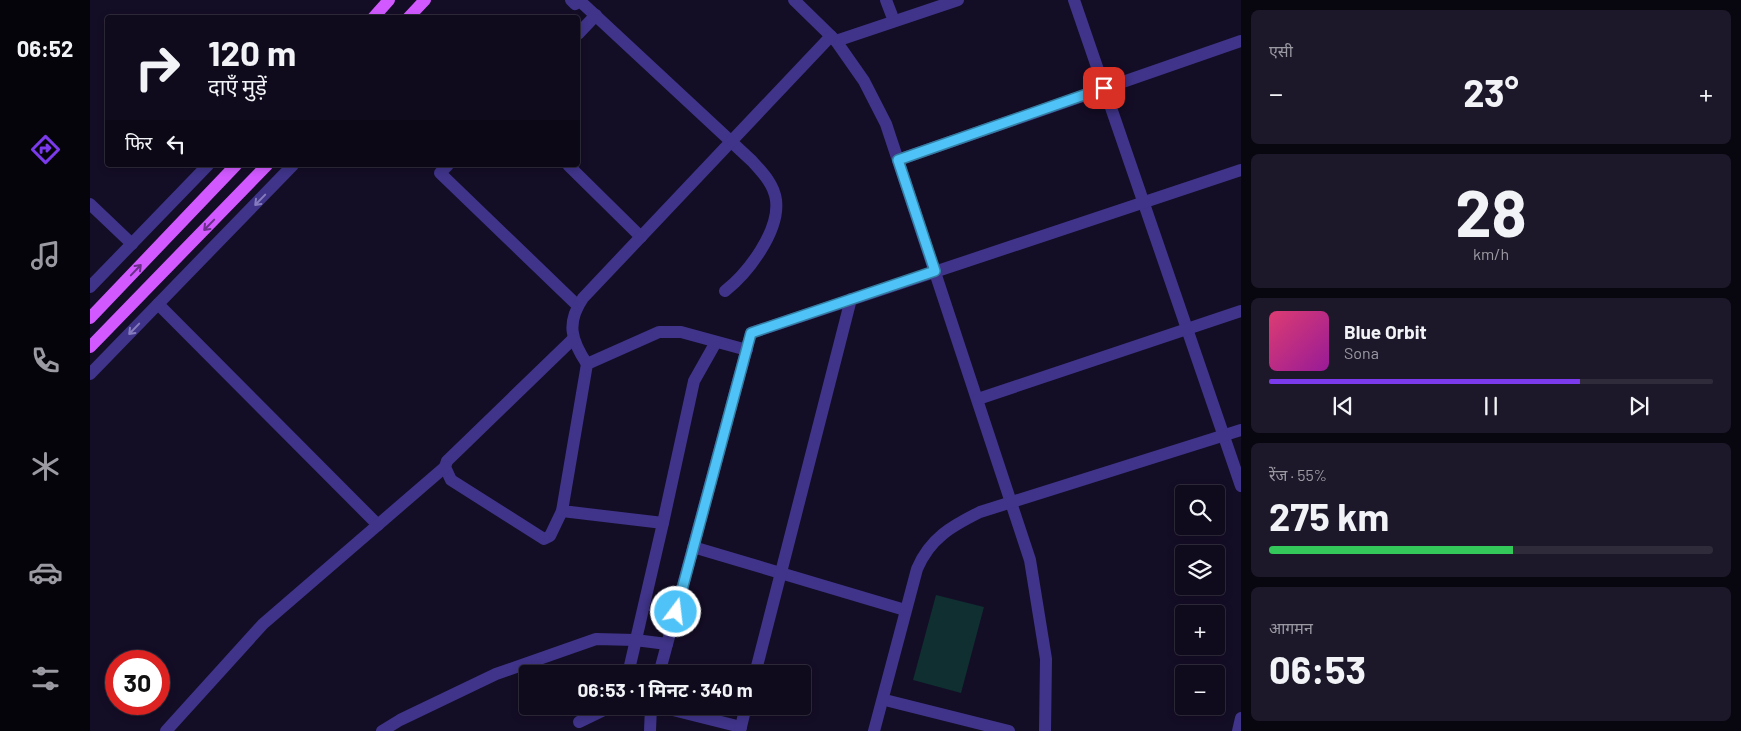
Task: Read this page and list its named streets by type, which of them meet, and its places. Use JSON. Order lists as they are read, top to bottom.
{
  "page": {
    "tabs": "06:52",
    "tile": [
      "एसी",
      ["28", "km/h"],
      ["रेंज · 55%", "275 km"],
      ["आगमन", "06:53"]
    ],
    "turn": ["120 m", "दाएँ मुड़ें"],
    "heat": ["−", "23°", "+"],
    "then": "फिर",
    "song": ["Blue Orbit", "Sona"],
    "map_buttons": ["+", "−"],
    "limit": "30",
    "trip": "06:53 · 1 मिनट · 340 m"
  }
}
